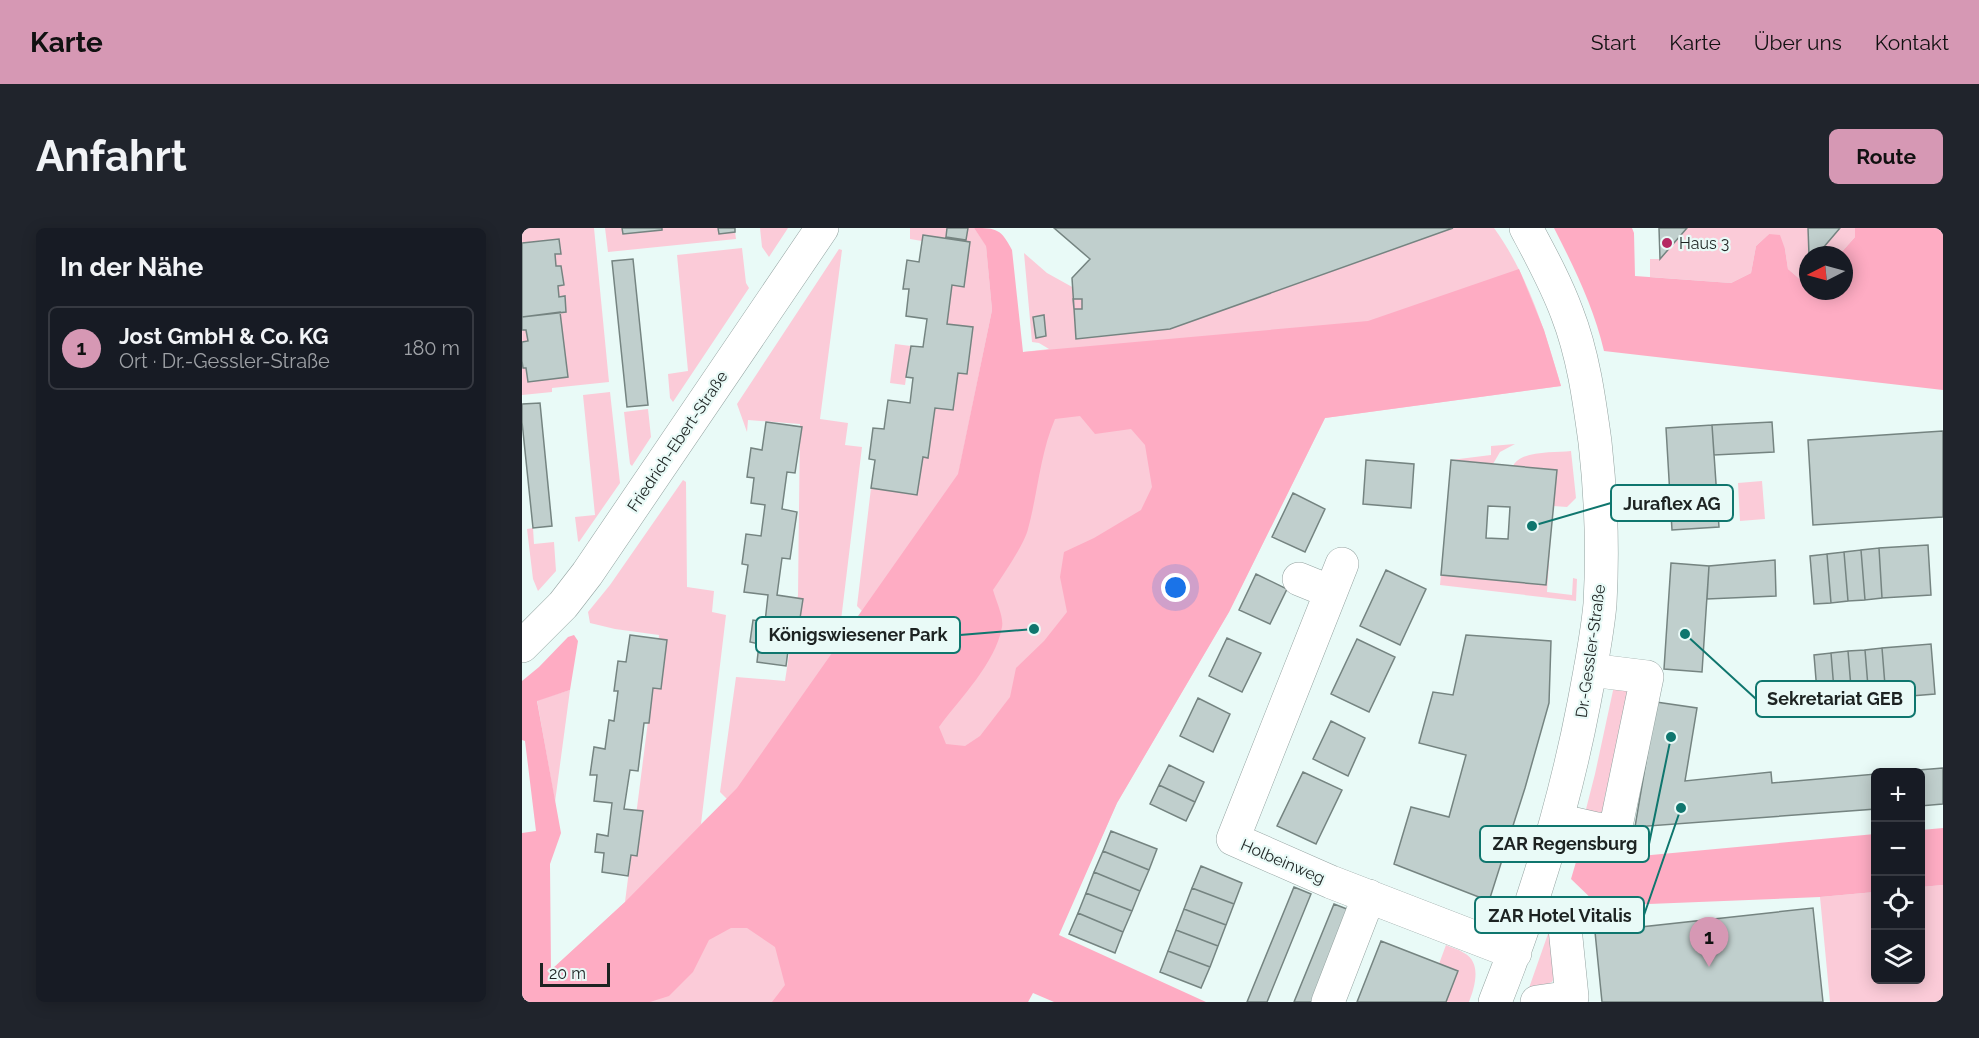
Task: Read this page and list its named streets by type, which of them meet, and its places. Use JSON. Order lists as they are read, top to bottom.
{
  "streets": {
    "street": ["Friedrich-Ebert-Straße", "Dr.-Gessler-Straße", "Holbeinweg"]
  },
  "crossings": [
    ["Dr.-Gessler-Straße", "Holbeinweg"]
  ],
  "places": [
    "Haus 3",
    "Juraflex AG",
    "Königswiesener Park",
    "Sekretariat GEB",
    "ZAR Regensburg",
    "ZAR Hotel Vitalis"
  ],
  "scale_bar": "20 m",
  "north": "left",
  "page": {
    "header": "Karte",
    "nav": [
      "Start",
      "Karte",
      "Über uns",
      "Kontakt"
    ],
    "buttons": "Route",
    "title": "Anfahrt",
    "heading": "In der Nähe",
    "list": [
      {
        "mark": "1",
        "name": "Jost GmbH & Co. KG",
        "note": "Ort · Dr.-Gessler-Straße",
        "value": "180 m"
      }
    ],
    "map_buttons": ["+", "−"],
    "pins": "1",
    "scale": "20 m"
  }
}
